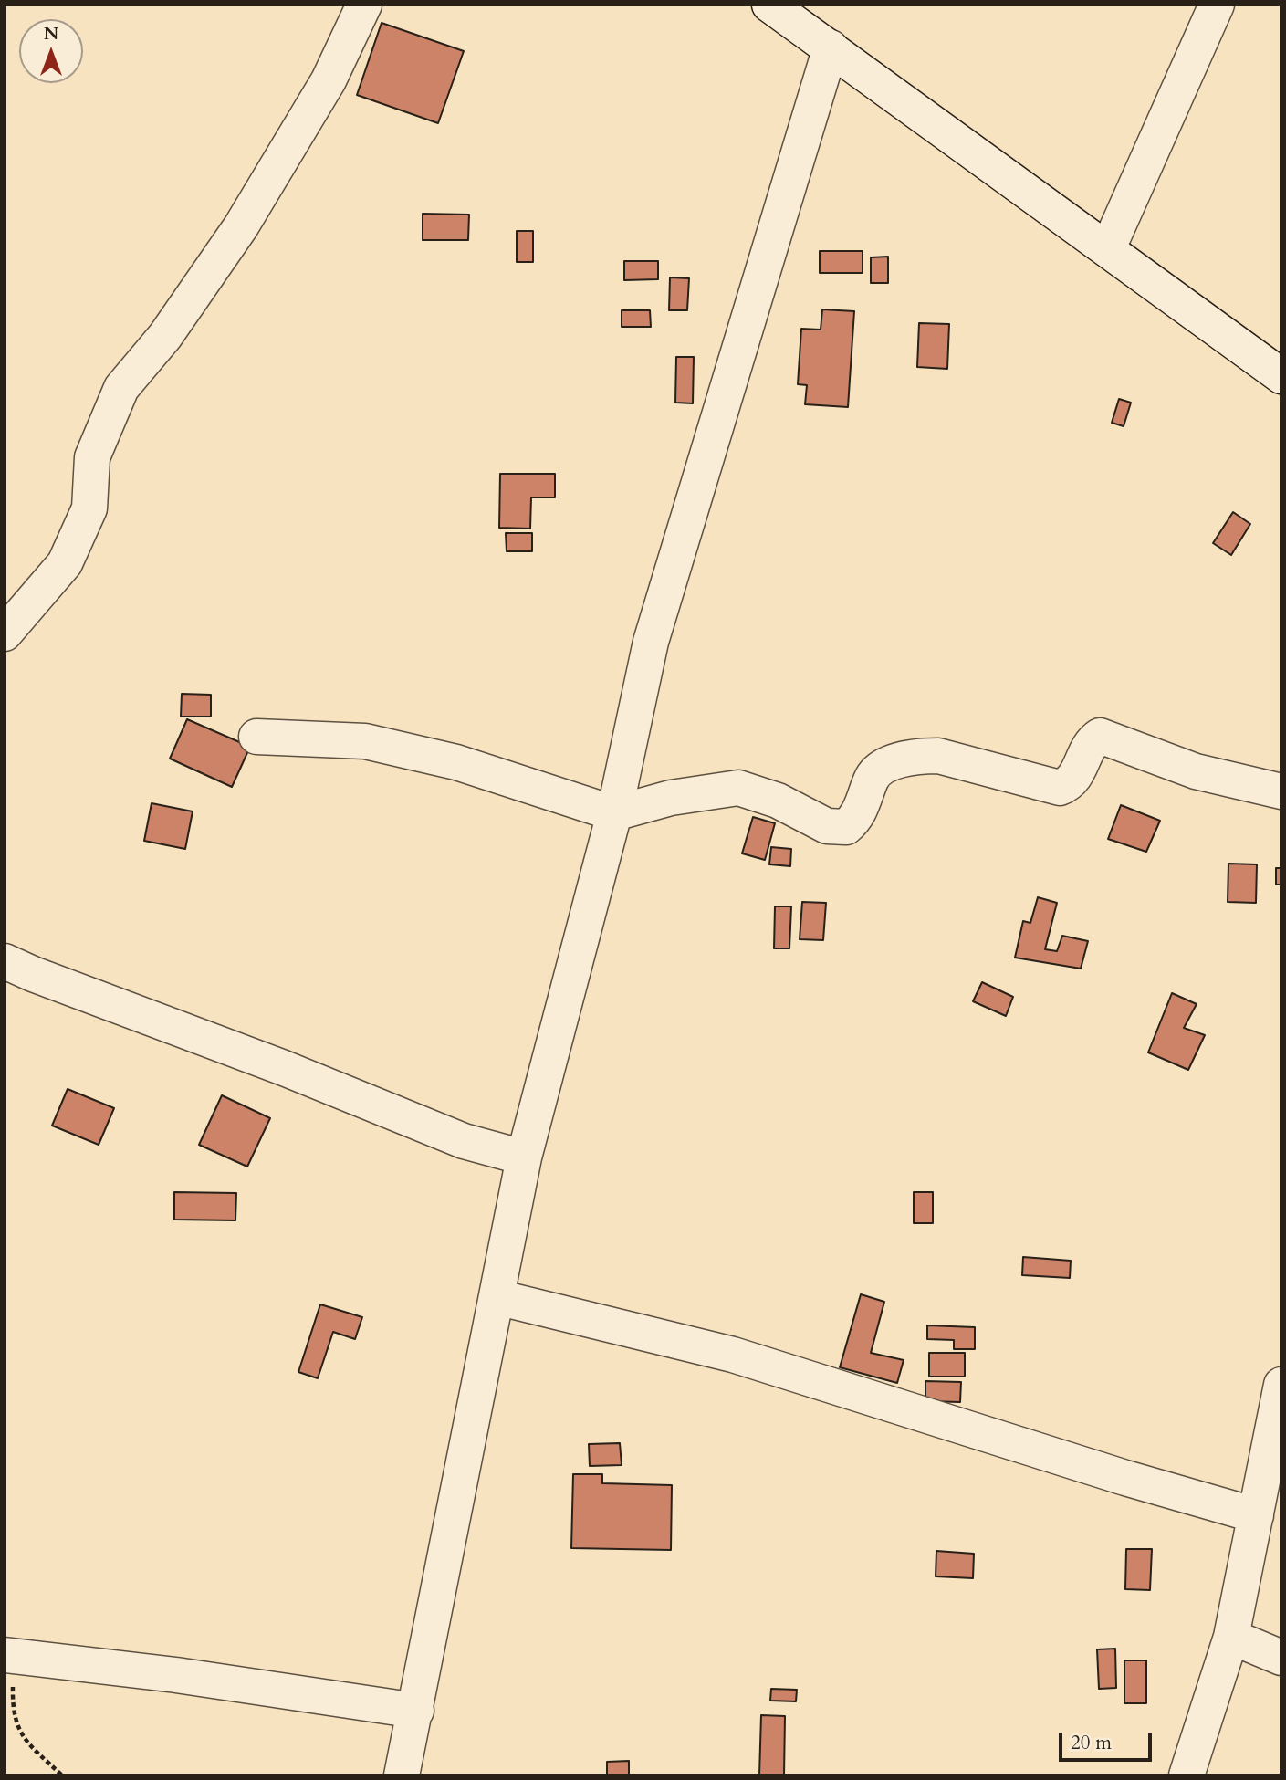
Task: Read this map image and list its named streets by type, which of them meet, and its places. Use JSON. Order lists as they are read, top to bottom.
{
  "scale_bar": "20 m",
  "north": "top"
}
